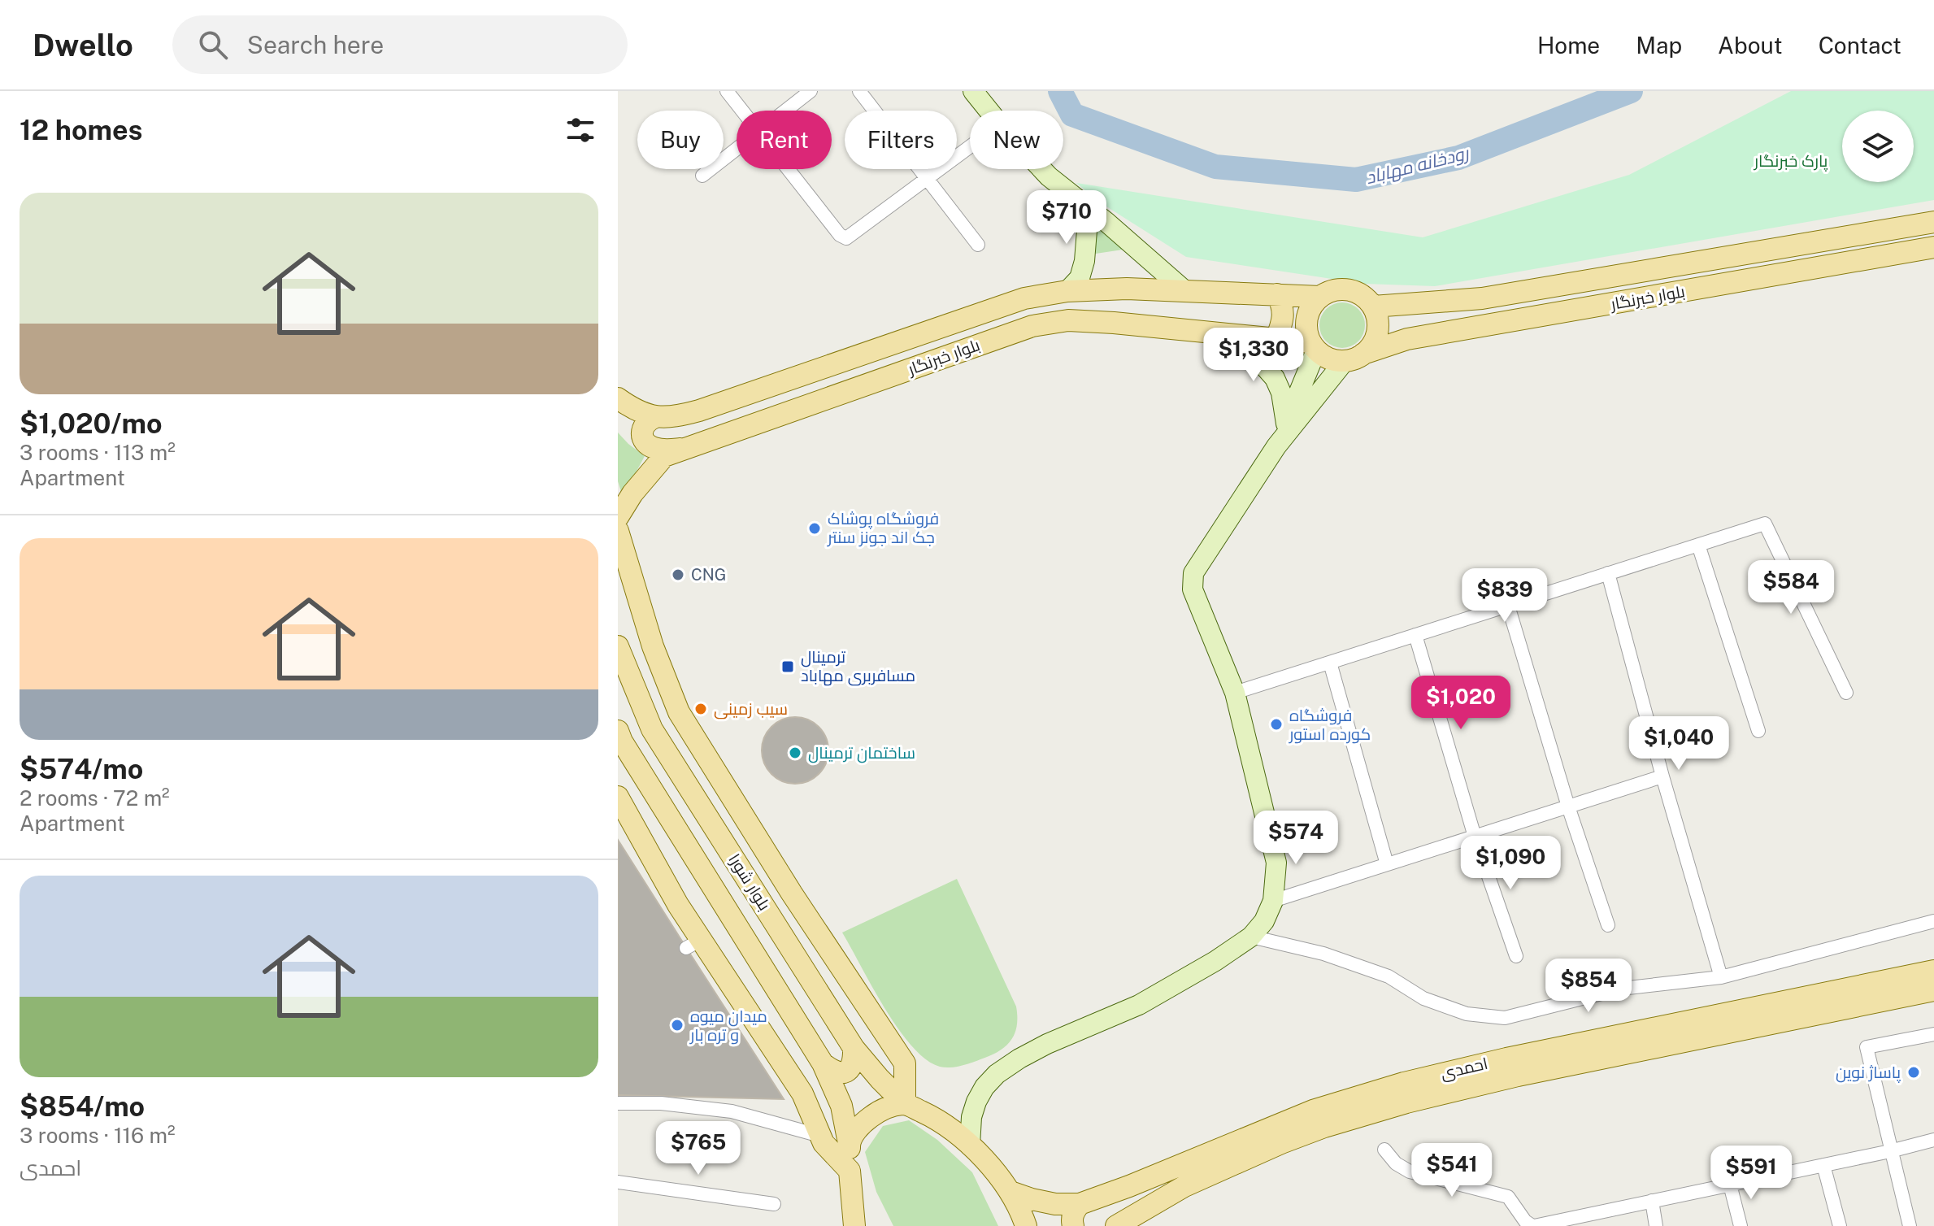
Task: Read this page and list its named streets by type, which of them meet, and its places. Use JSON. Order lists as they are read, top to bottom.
{
  "streets": {
    "main road": ["بلوار خبرنگار", "بلوار شورا", "احمدی"]
  },
  "water": ["رودخانه مهاباد"],
  "parks": ["پارک خبرنگار"],
  "places": {
    "other": [
      "فروشگاه پوشاک جک اند جونز سنتر",
      "CNG",
      "سیب زمینی",
      "فروشگاه کورده استور",
      "ساختمان ترمینال",
      "میدان میوه و تره بار",
      "پاساژ نوین"
    ],
    "transit": ["ترمینال مسافربری مهاباد"]
  },
  "page": {
    "header": "Dwello",
    "search": "Search here",
    "nav": [
      "Home",
      "Map",
      "About",
      "Contact"
    ],
    "heading": "12 homes",
    "chip": [
      "Buy",
      "Rent",
      "Filters",
      "New"
    ],
    "list": [
      {
        "name": "$1,020/mo",
        "note": "3 rooms · 113 m² · Apartment"
      },
      {
        "name": "$574/mo",
        "note": "2 rooms · 72 m² · Apartment"
      },
      {
        "name": "$854/mo",
        "note": "3 rooms · 116 m² · احمدی"
      }
    ],
    "price": [
      "$710",
      "$1,330",
      "$584",
      "$839",
      "$1,020",
      "$1,040",
      "$574",
      "$1,090",
      "$854",
      "$765",
      "$541",
      "$591"
    ]
  }
}
